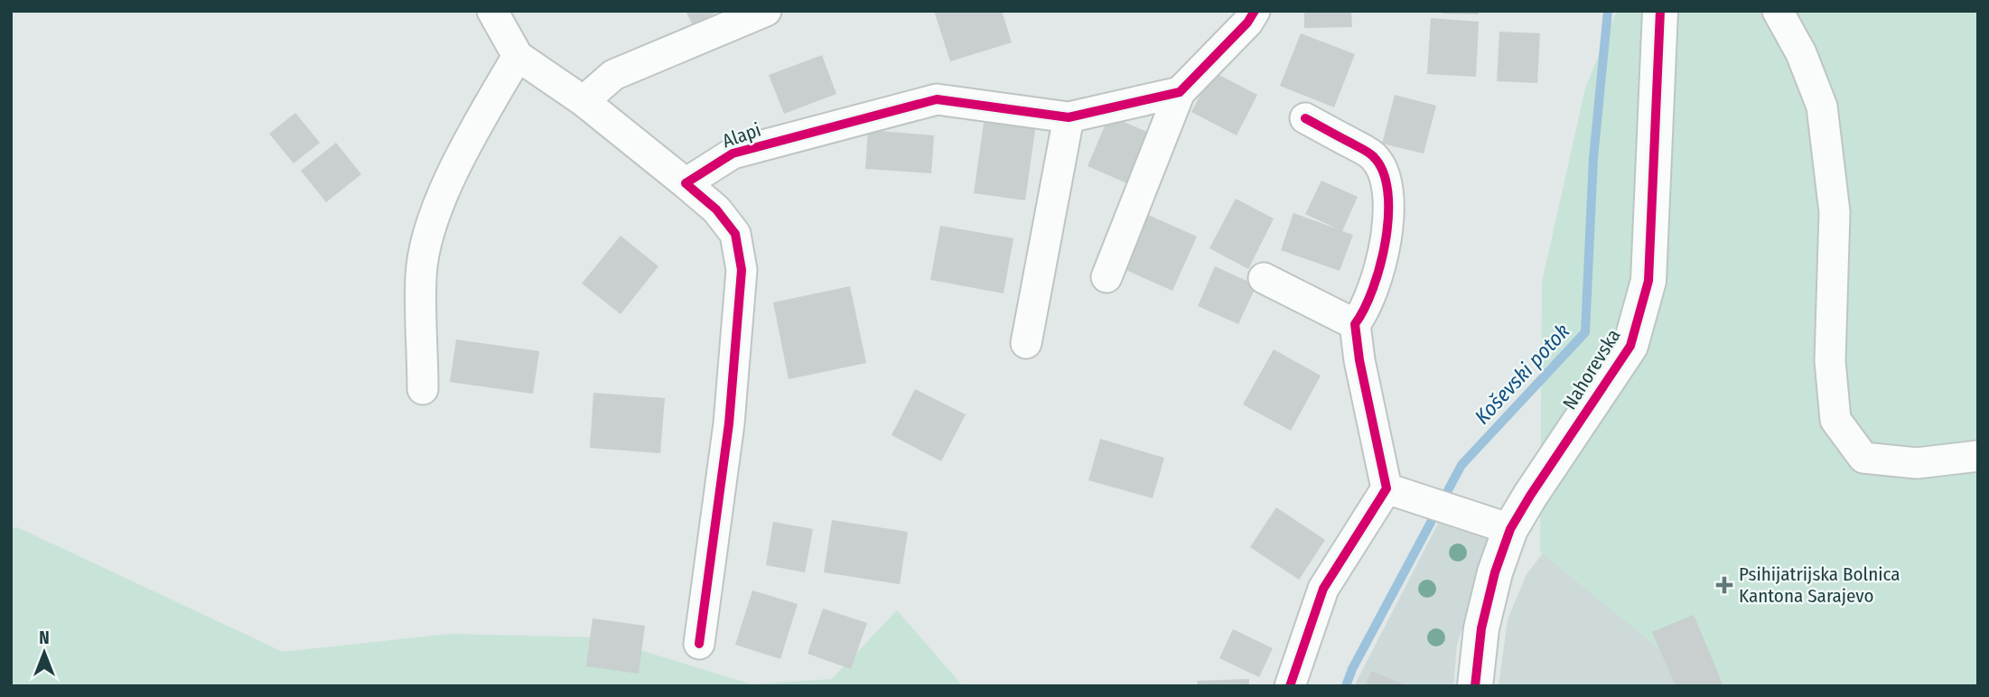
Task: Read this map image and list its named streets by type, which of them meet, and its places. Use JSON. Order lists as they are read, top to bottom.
{
  "streets": {
    "street": ["Alapi", "Nahorevska"]
  },
  "water": ["Koševski potok"],
  "places": {
    "health": ["Psihijatrijska Bolnica Kantona Sarajevo"]
  },
  "north": "top"
}
